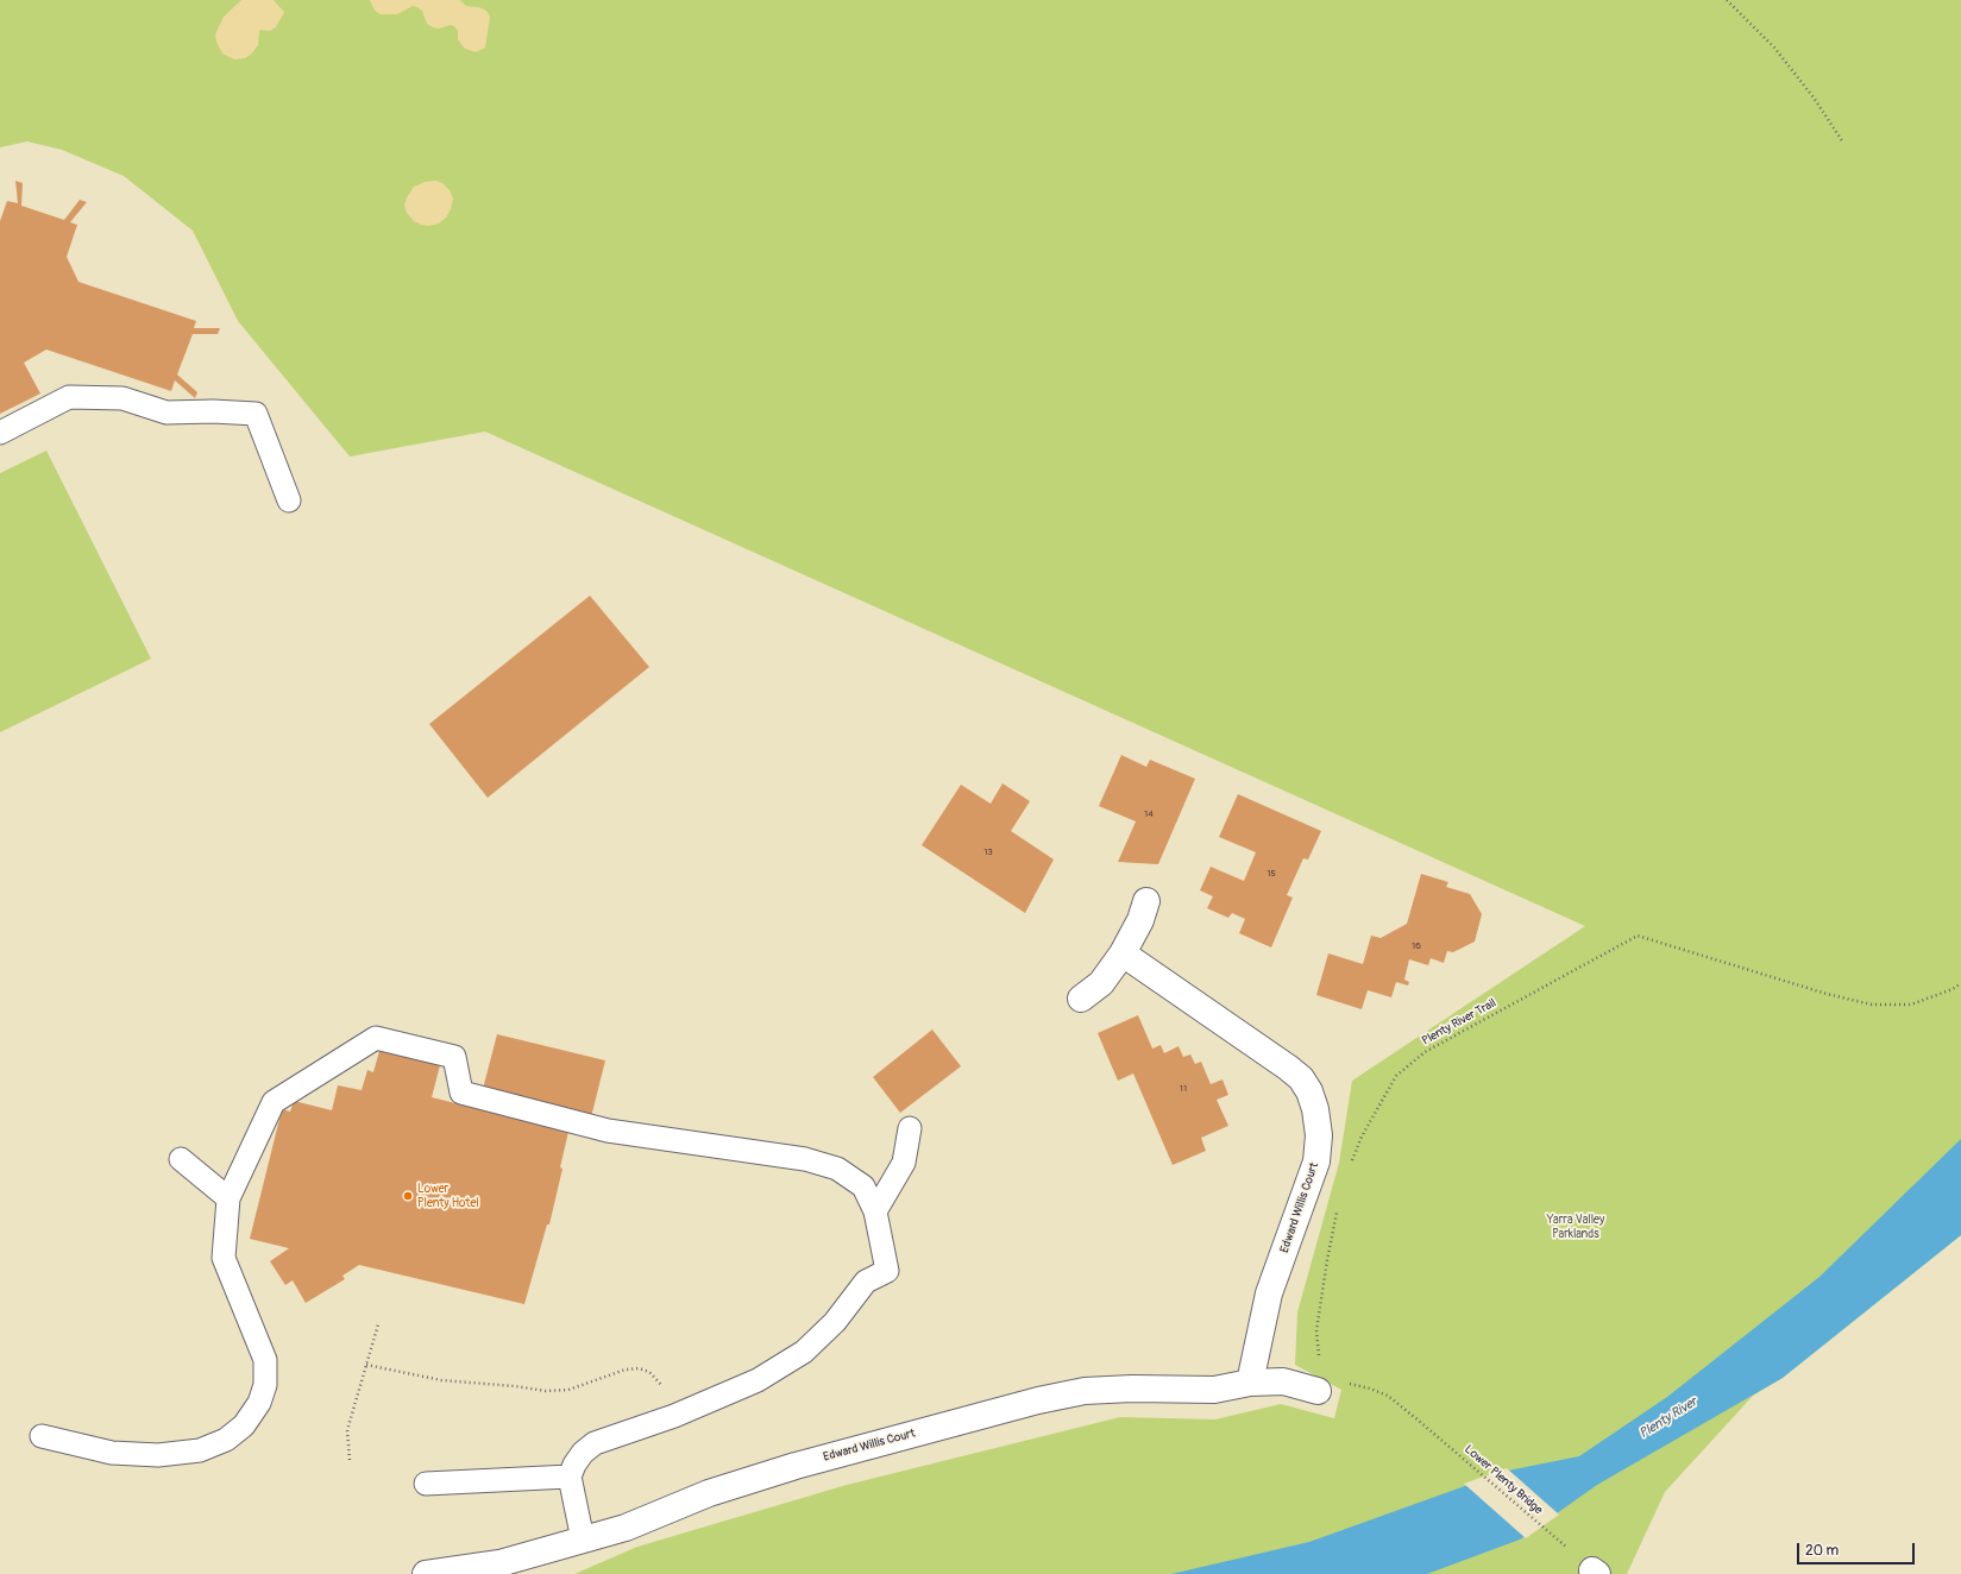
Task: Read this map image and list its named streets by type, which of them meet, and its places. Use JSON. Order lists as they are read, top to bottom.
{
  "streets": {
    "street": ["Edward Willis Court"],
    "path": ["Plenty River Trail", "Lower Plenty Bridge"]
  },
  "water": ["Plenty River"],
  "parks": ["Yarra Valley Parklands"],
  "places": ["Lower Plenty Hotel"],
  "house_numbers": [
    "14",
    "13",
    "15",
    "16",
    "11"
  ],
  "scale_bar": "20 m"
}
